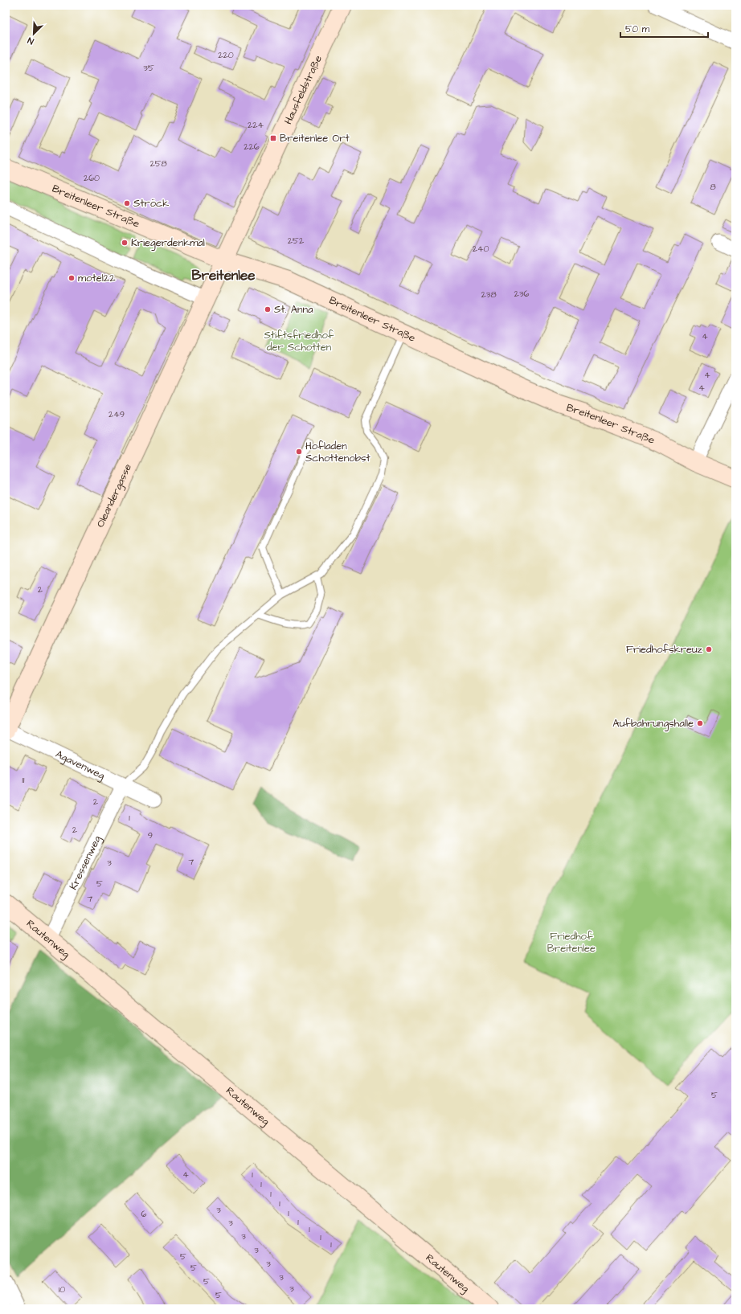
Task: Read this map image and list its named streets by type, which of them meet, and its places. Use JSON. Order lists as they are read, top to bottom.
{
  "streets": {
    "street": [
      "Hausfeldstraße",
      "Breitenleer Straße",
      "Oleandergasse",
      "Agavenweg",
      "Kressenweg",
      "Rautenweg"
    ]
  },
  "crossings": [
    ["Hausfeldstraße", "Breitenleer Straße"],
    ["Hausfeldstraße", "Oleandergasse"],
    ["Breitenleer Straße", "Oleandergasse"],
    ["Oleandergasse", "Agavenweg"],
    ["Agavenweg", "Kressenweg"],
    ["Kressenweg", "Rautenweg"]
  ],
  "districts": ["Breitenlee"],
  "parks": ["Stiftsfriedhof der Schotten", "Friedhof Breitenlee"],
  "places": {
    "transit": ["Breitenlee Ort"],
    "other": [
      "Ströck",
      "Kriegerdenkmal",
      "motel22",
      "St. Anna",
      "Hofladen Schottenobst",
      "Friedhofskreuz",
      "Aufbahrungshalle"
    ]
  },
  "house_numbers": [
    "220",
    "35",
    "224",
    "226",
    "258",
    "260",
    "8",
    "252",
    "240",
    "236",
    "238",
    "4",
    "4",
    "4",
    "249",
    "2",
    "11",
    "2",
    "1",
    "2",
    "9",
    "7",
    "3",
    "5",
    "7",
    "5",
    "4",
    "1",
    "1",
    "1",
    "1",
    "3",
    "1",
    "6",
    "1",
    "3",
    "1",
    "3",
    "1",
    "1",
    "3",
    "5",
    "3",
    "5",
    "3",
    "5",
    "3",
    "10",
    "5"
  ],
  "scale_bar": "50 m",
  "north": "bottom left"
}
